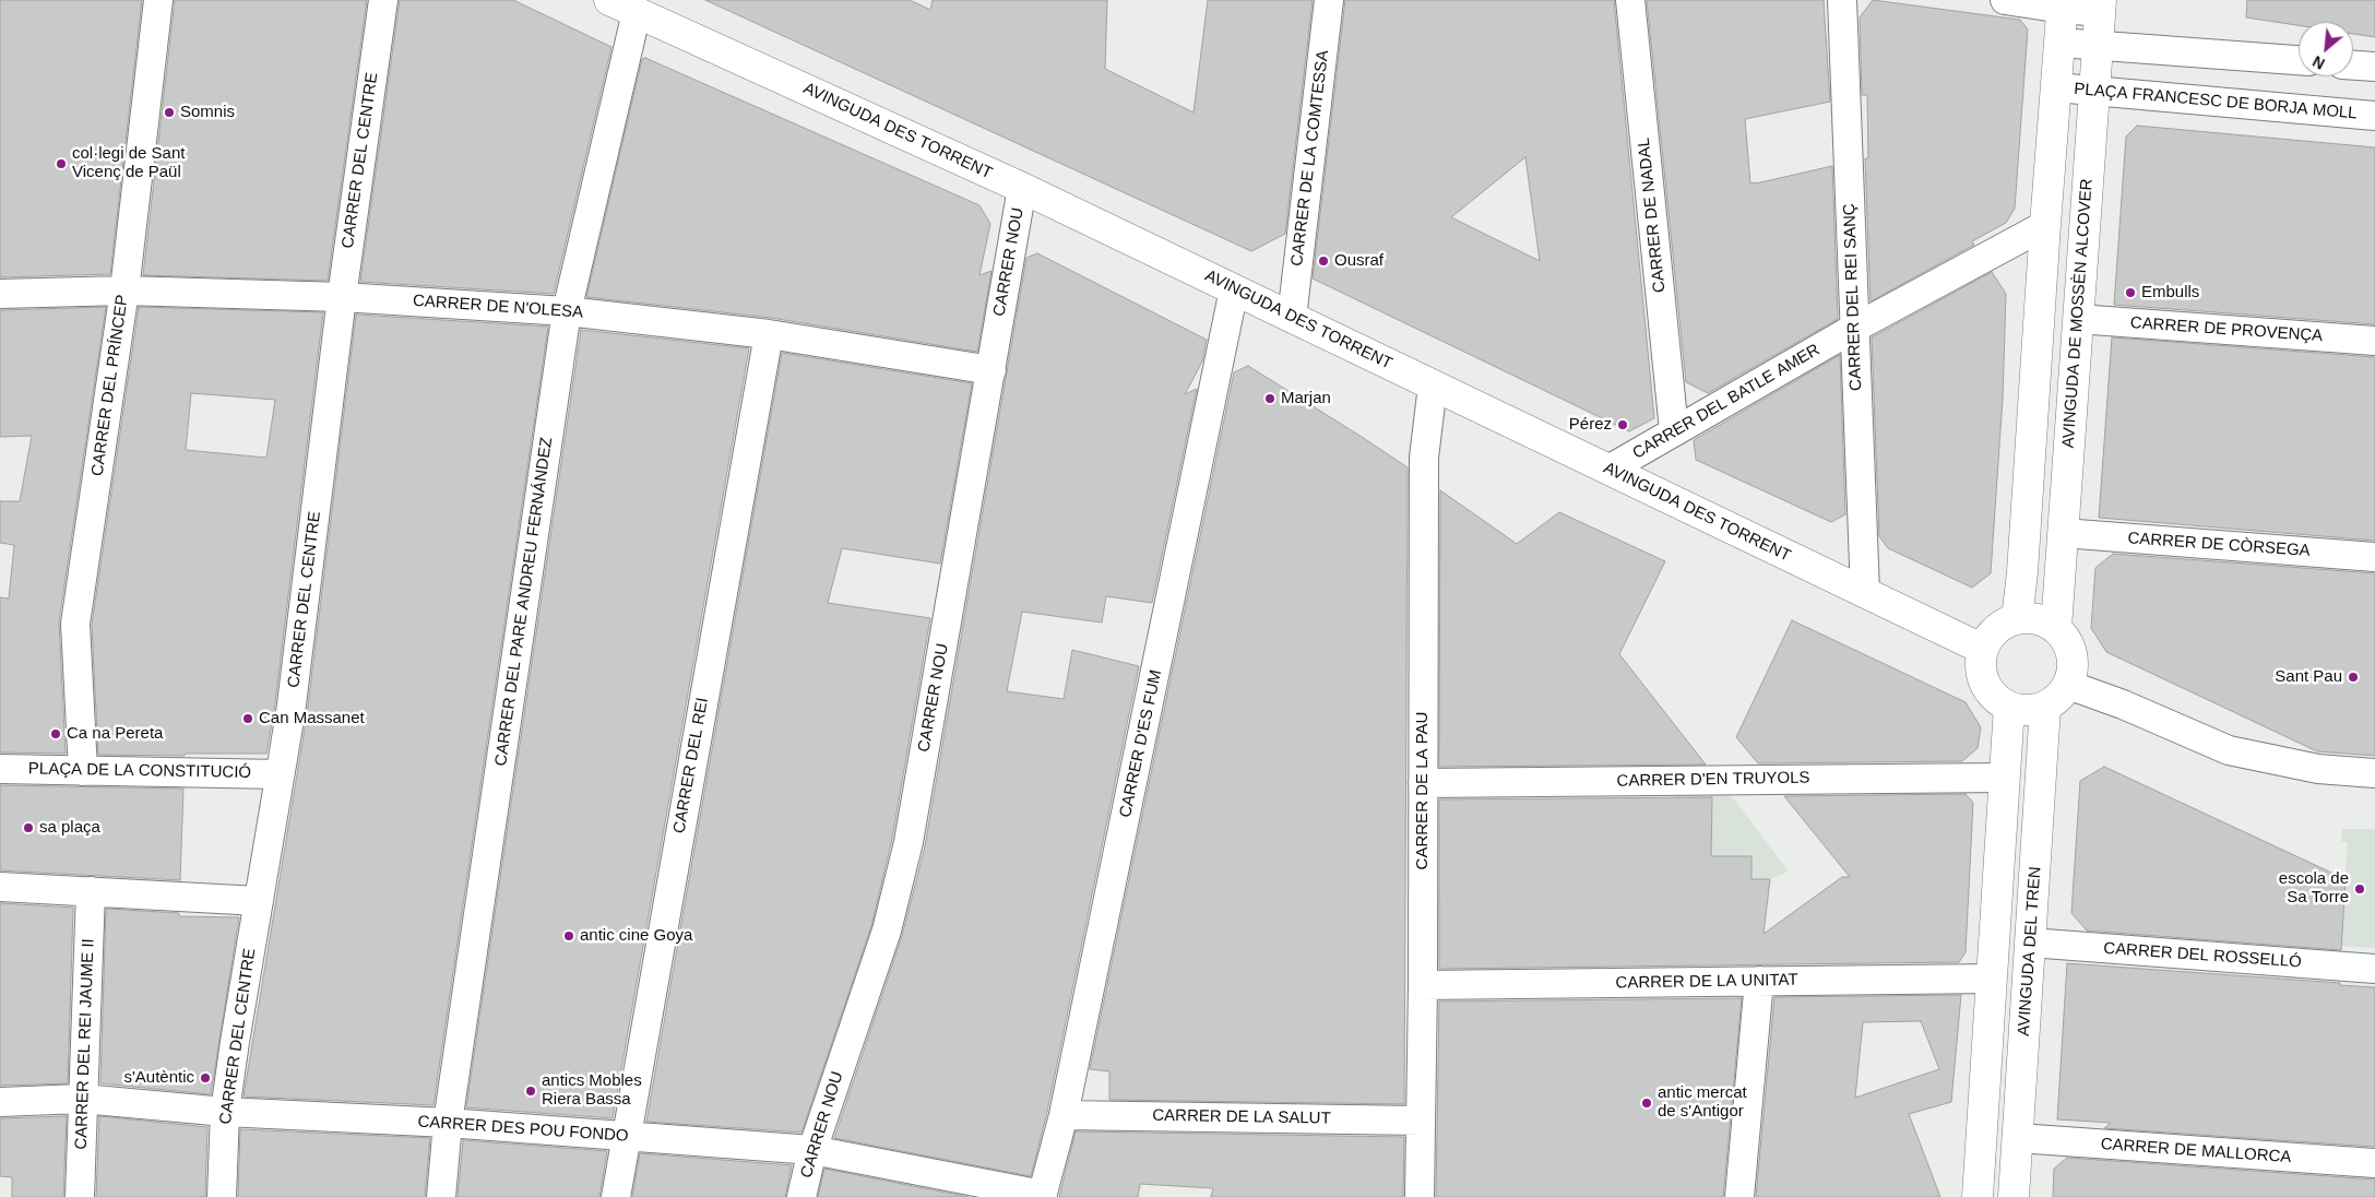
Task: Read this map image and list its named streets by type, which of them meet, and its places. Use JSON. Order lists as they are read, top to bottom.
{
  "streets": {
    "main road": ["AVINGUDA DES TORRENT", "AVINGUDA DE MOSSÈN ALCOVER", "AVINGUDA DEL TREN"],
    "street": [
      "PLAÇA FRANCESC DE BORJA MOLL",
      "CARRER DE LA COMTESSA",
      "CARRER DEL CENTRE",
      "CARRER DE NADAL",
      "CARRER NOU",
      "CARRER DEL REI SANÇ",
      "CARRER DE N'OLESA",
      "CARRER DE PROVENÇA",
      "CARRER DEL PRÍNCEP",
      "CARRER DEL BATLE AMER",
      "CARRER DE CÒRSEGA",
      "CARRER DEL PARE ANDREU FERNÁNDEZ",
      "CARRER D'ES FUM",
      "CARRER DEL REI",
      "PLAÇA DE LA CONSTITUCIÓ",
      "CARRER D'EN TRUYOLS",
      "CARRER DE LA PAU",
      "CARRER DEL ROSSELLÓ",
      "CARRER DE LA UNITAT",
      "CARRER DEL REI JAUME II",
      "CARRER DE LA SALUT",
      "CARRER DES POU FONDO",
      "CARRER DE MALLORCA"
    ]
  },
  "crossings": [
    ["PLAÇA FRANCESC DE BORJA MOLL", "AVINGUDA DE MOSSÈN ALCOVER"],
    ["AVINGUDA DES TORRENT", "CARRER DE LA COMTESSA"],
    ["AVINGUDA DES TORRENT", "CARRER NOU"],
    ["AVINGUDA DES TORRENT", "CARRER DEL REI SANÇ"],
    ["AVINGUDA DES TORRENT", "AVINGUDA DE MOSSÈN ALCOVER"],
    ["AVINGUDA DES TORRENT", "CARRER DEL BATLE AMER"],
    ["AVINGUDA DES TORRENT", "CARRER DEL PARE ANDREU FERNÁNDEZ"],
    ["AVINGUDA DES TORRENT", "CARRER D'ES FUM"],
    ["AVINGUDA DES TORRENT", "CARRER DE LA PAU"],
    ["AVINGUDA DES TORRENT", "AVINGUDA DEL TREN"],
    ["CARRER DEL CENTRE", "CARRER DE N'OLESA"],
    ["CARRER DEL CENTRE", "PLAÇA DE LA CONSTITUCIÓ"],
    ["CARRER DEL CENTRE", "CARRER DES POU FONDO"],
    ["CARRER DE NADAL", "CARRER DEL BATLE AMER"],
    ["CARRER NOU", "CARRER DE N'OLESA"],
    ["CARRER NOU", "CARRER DES POU FONDO"],
    ["CARRER DEL REI SANÇ", "CARRER DEL BATLE AMER"],
    ["CARRER DE N'OLESA", "CARRER DEL PRÍNCEP"],
    ["CARRER DE N'OLESA", "CARRER DEL PARE ANDREU FERNÁNDEZ"],
    ["CARRER DE N'OLESA", "CARRER DEL REI"],
    ["AVINGUDA DE MOSSÈN ALCOVER", "CARRER DE PROVENÇA"],
    ["AVINGUDA DE MOSSÈN ALCOVER", "CARRER DE CÒRSEGA"],
    ["AVINGUDA DE MOSSÈN ALCOVER", "AVINGUDA DEL TREN"],
    ["CARRER DEL PRÍNCEP", "PLAÇA DE LA CONSTITUCIÓ"],
    ["CARRER DEL PARE ANDREU FERNÁNDEZ", "CARRER DES POU FONDO"],
    ["CARRER D'ES FUM", "CARRER DE LA SALUT"],
    ["CARRER D'ES FUM", "CARRER DES POU FONDO"],
    ["CARRER DEL REI", "CARRER DES POU FONDO"],
    ["CARRER D'EN TRUYOLS", "CARRER DE LA PAU"],
    ["CARRER DE LA PAU", "CARRER DE LA UNITAT"],
    ["CARRER DE LA PAU", "CARRER DE LA SALUT"],
    ["AVINGUDA DEL TREN", "CARRER DEL ROSSELLÓ"],
    ["AVINGUDA DEL TREN", "CARRER DE MALLORCA"],
    ["CARRER DEL REI JAUME II", "CARRER DES POU FONDO"]
  ],
  "places": [
    "Somnis",
    "col·legi de Sant Vicenç de Paül",
    "Ousraf",
    "Embulls",
    "Marjan",
    "Pérez",
    "Sant Pau",
    "Can Massanet",
    "Ca na Pereta",
    "sa plaça",
    "escola de Sa Torre",
    "antic cine Goya",
    "s'Autèntic",
    "antics Mobles Riera Bassa",
    "antic mercat de s'Antigor"
  ],
  "north": "bottom left"
}
